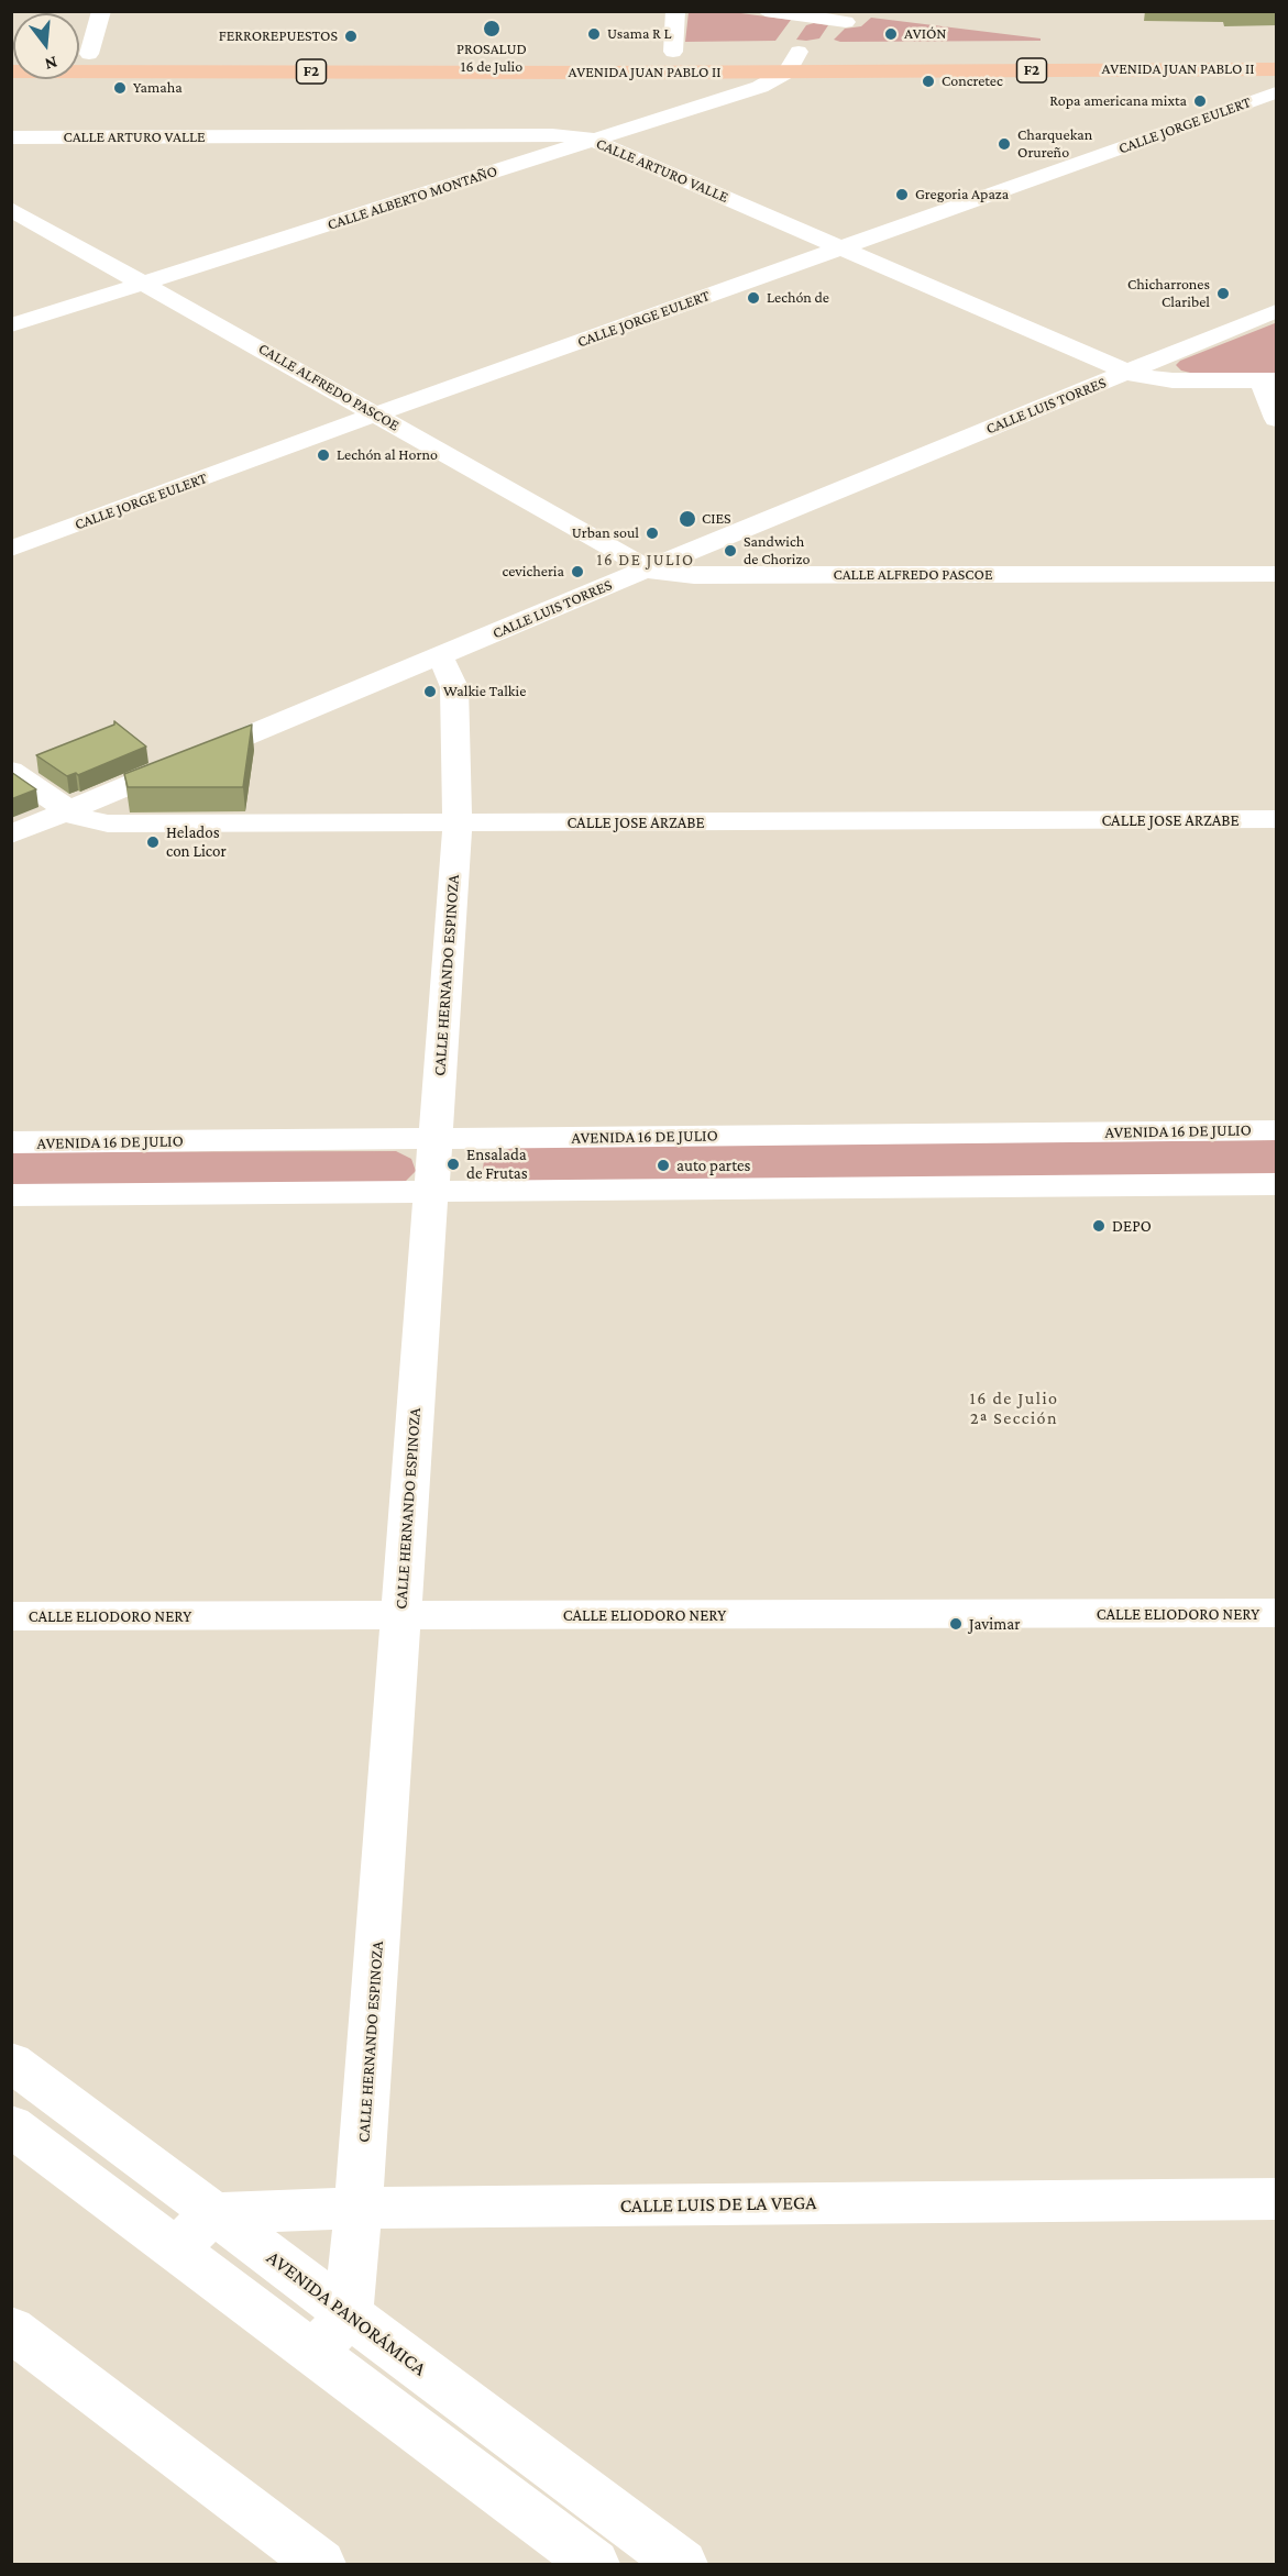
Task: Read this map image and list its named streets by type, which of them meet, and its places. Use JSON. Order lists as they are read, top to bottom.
{
  "streets": {
    "highway": ["AVENIDA JUAN PABLO II", "F2"],
    "street": [
      "CALLE JORGE EULERT",
      "CALLE ARTURO VALLE",
      "CALLE ALBERTO MONTAÑO",
      "CALLE ALFREDO PASCOE",
      "CALLE LUIS TORRES",
      "CALLE JOSE ARZABE",
      "CALLE HERNANDO ESPINOZA",
      "AVENIDA 16 DE JULIO",
      "CALLE ELIODORO NERY",
      "CALLE LUIS DE LA VEGA",
      "AVENIDA PANORÁMICA"
    ]
  },
  "crossings": [
    ["AVENIDA JUAN PABLO II", "CALLE ALBERTO MONTAÑO"],
    ["CALLE JORGE EULERT", "CALLE ARTURO VALLE"],
    ["CALLE JORGE EULERT", "CALLE ALFREDO PASCOE"],
    ["CALLE ARTURO VALLE", "CALLE ALBERTO MONTAÑO"],
    ["CALLE ARTURO VALLE", "CALLE LUIS TORRES"],
    ["CALLE ALBERTO MONTAÑO", "CALLE ALFREDO PASCOE"],
    ["CALLE ALFREDO PASCOE", "CALLE LUIS TORRES"],
    ["CALLE LUIS TORRES", "CALLE JOSE ARZABE"],
    ["CALLE LUIS TORRES", "CALLE HERNANDO ESPINOZA"],
    ["CALLE JOSE ARZABE", "CALLE HERNANDO ESPINOZA"],
    ["CALLE HERNANDO ESPINOZA", "AVENIDA 16 DE JULIO"],
    ["CALLE HERNANDO ESPINOZA", "CALLE ELIODORO NERY"],
    ["CALLE HERNANDO ESPINOZA", "CALLE LUIS DE LA VEGA"],
    ["CALLE HERNANDO ESPINOZA", "AVENIDA PANORÁMICA"],
    ["CALLE LUIS DE LA VEGA", "AVENIDA PANORÁMICA"]
  ],
  "districts": ["16 DE JULIO", "16 de Julio 2ª Sección"],
  "places": [
    "PROSALUD 16 de Julio",
    "Usama R L",
    "AVIÓN",
    "FERROREPUESTOS",
    "Concretec",
    "Yamaha",
    "Ropa americana mixta",
    "Charquekan Orureño",
    "Gregoria Apaza",
    "Chicharrones Claribel",
    "Lechón de",
    "Lechón al Horno",
    "CIES",
    "Urban soul",
    "Sandwich de Chorizo",
    "cevicheria",
    "Walkie Talkie",
    "Helados con Licor",
    "Ensalada de Frutas",
    "auto partes",
    "DEPO",
    "Javimar"
  ],
  "north": "bottom"
}
